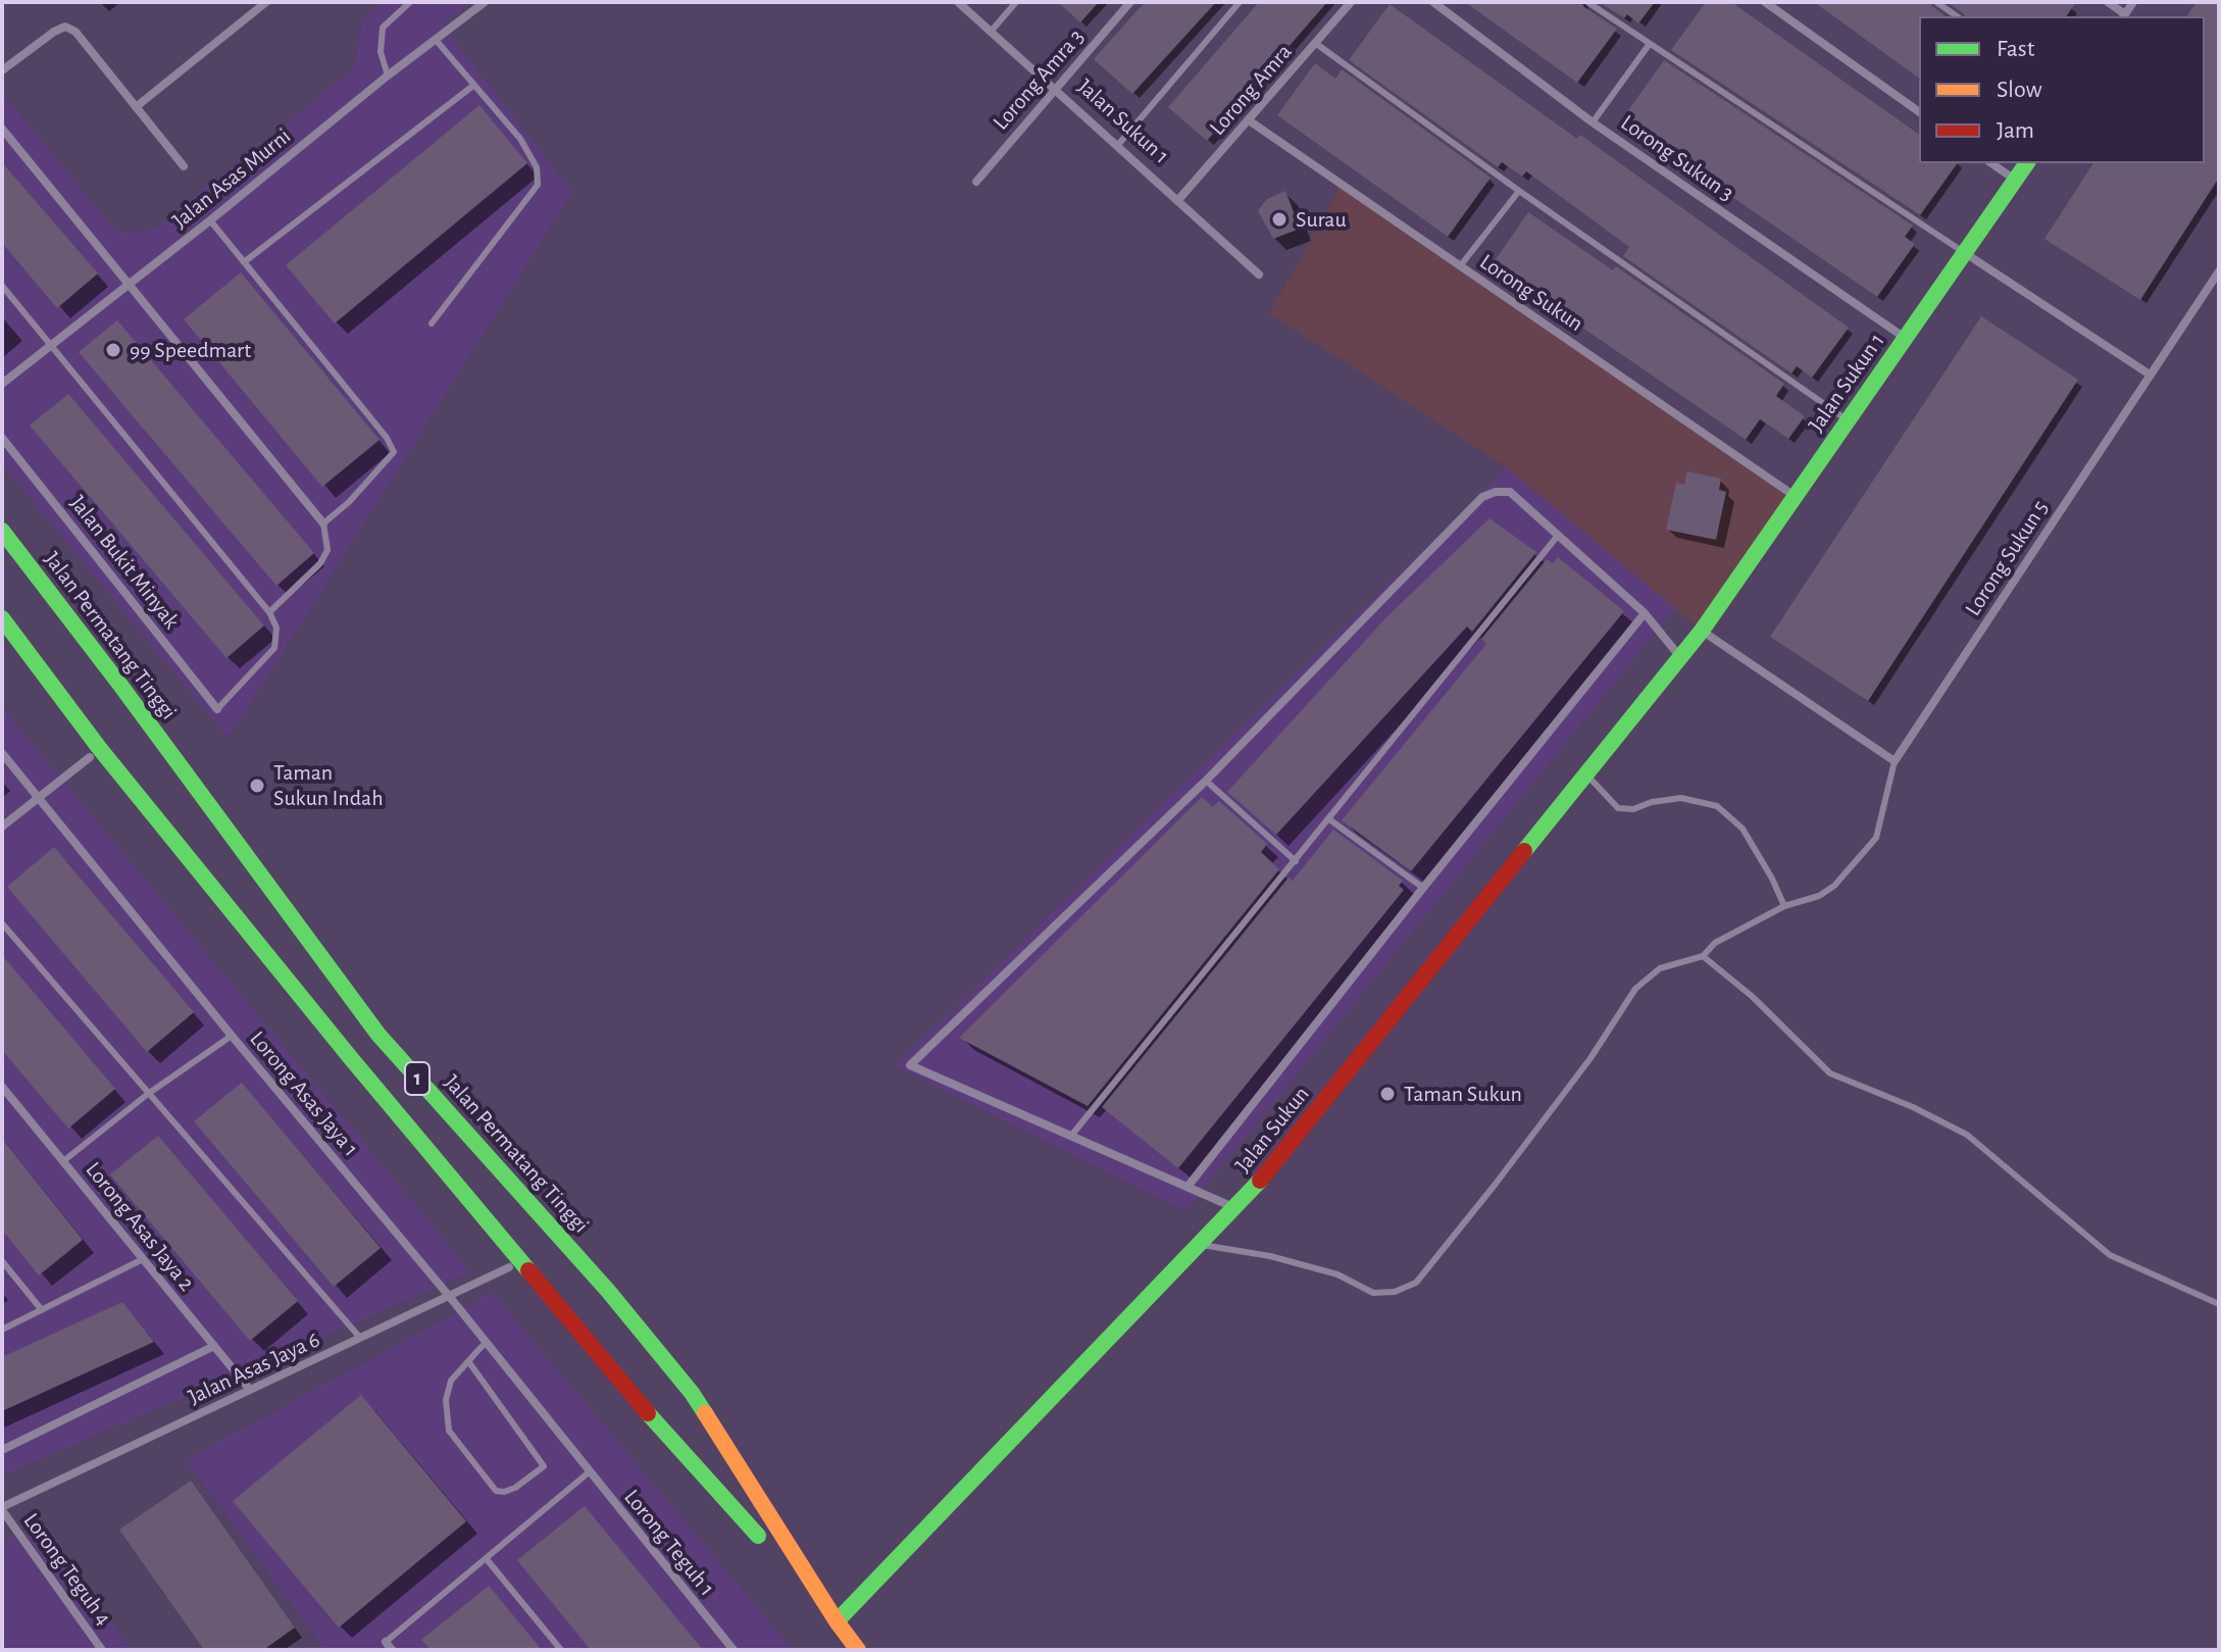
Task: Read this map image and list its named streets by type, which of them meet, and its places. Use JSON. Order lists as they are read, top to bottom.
{
  "streets": {
    "main road": [
      "Jalan Sukun 1",
      "Jalan Permatang Tinggi",
      "1",
      "Jalan Sukun"
    ],
    "street": [
      "Lorong Amra 3",
      "Lorong Amra",
      "Lorong Sukun 3",
      "Jalan Asas Murni",
      "Lorong Sukun",
      "Lorong Sukun 5",
      "Jalan Bukit Minyak",
      "Lorong Asas Jaya 1",
      "Lorong Asas Jaya 2",
      "Jalan Asas Jaya 6",
      "Lorong Teguh 1",
      "Lorong Teguh 4"
    ]
  },
  "crossings": [
    ["Lorong Amra 3", "Jalan Sukun 1"],
    ["Lorong Amra", "Jalan Sukun 1"],
    ["Lorong Amra", "Lorong Sukun"],
    ["Jalan Sukun 1", "Lorong Sukun 3"],
    ["Jalan Sukun 1", "Lorong Sukun"],
    ["Jalan Sukun 1", "Jalan Sukun"],
    ["Jalan Permatang Tinggi", "Jalan Sukun"],
    ["Jalan Permatang Tinggi", "Jalan Asas Jaya 6"],
    ["Lorong Asas Jaya 1", "Jalan Asas Jaya 6"],
    ["Lorong Asas Jaya 1", "Lorong Teguh 1"],
    ["Lorong Asas Jaya 2", "Jalan Asas Jaya 6"],
    ["Jalan Asas Jaya 6", "Lorong Teguh 4"]
  ],
  "places": [
    "Surau",
    "99 Speedmart",
    "Taman Sukun Indah",
    "Taman Sukun"
  ],
  "legend": ["Fast", "Slow", "Jam"]
}
